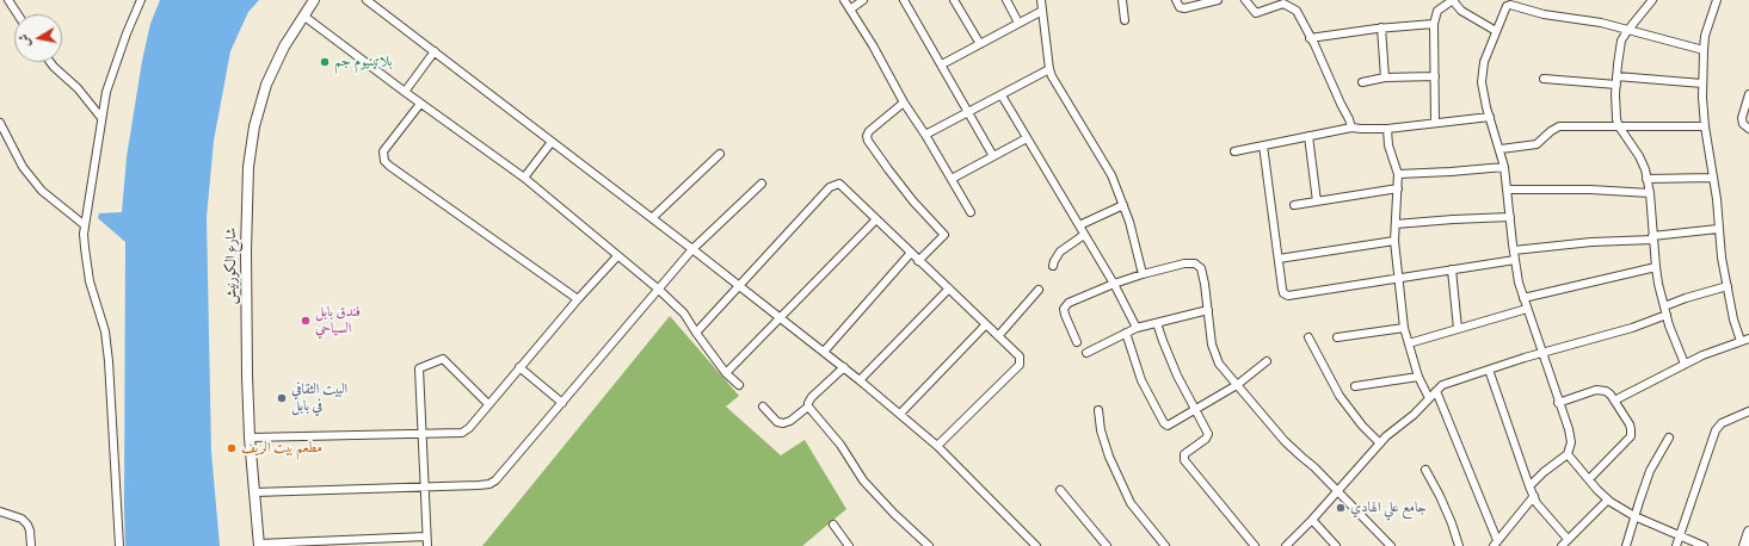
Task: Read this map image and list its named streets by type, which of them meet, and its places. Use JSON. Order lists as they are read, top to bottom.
{
  "streets": {
    "street": ["شارع الكورنيش"]
  },
  "places": [
    "بلاتينيوم جم",
    "فندق بابل السياحي",
    "البيت الثقافي في بابل",
    "مطعم بيت الريف",
    "جامع علي الهادي"
  ],
  "north": "left"
}
